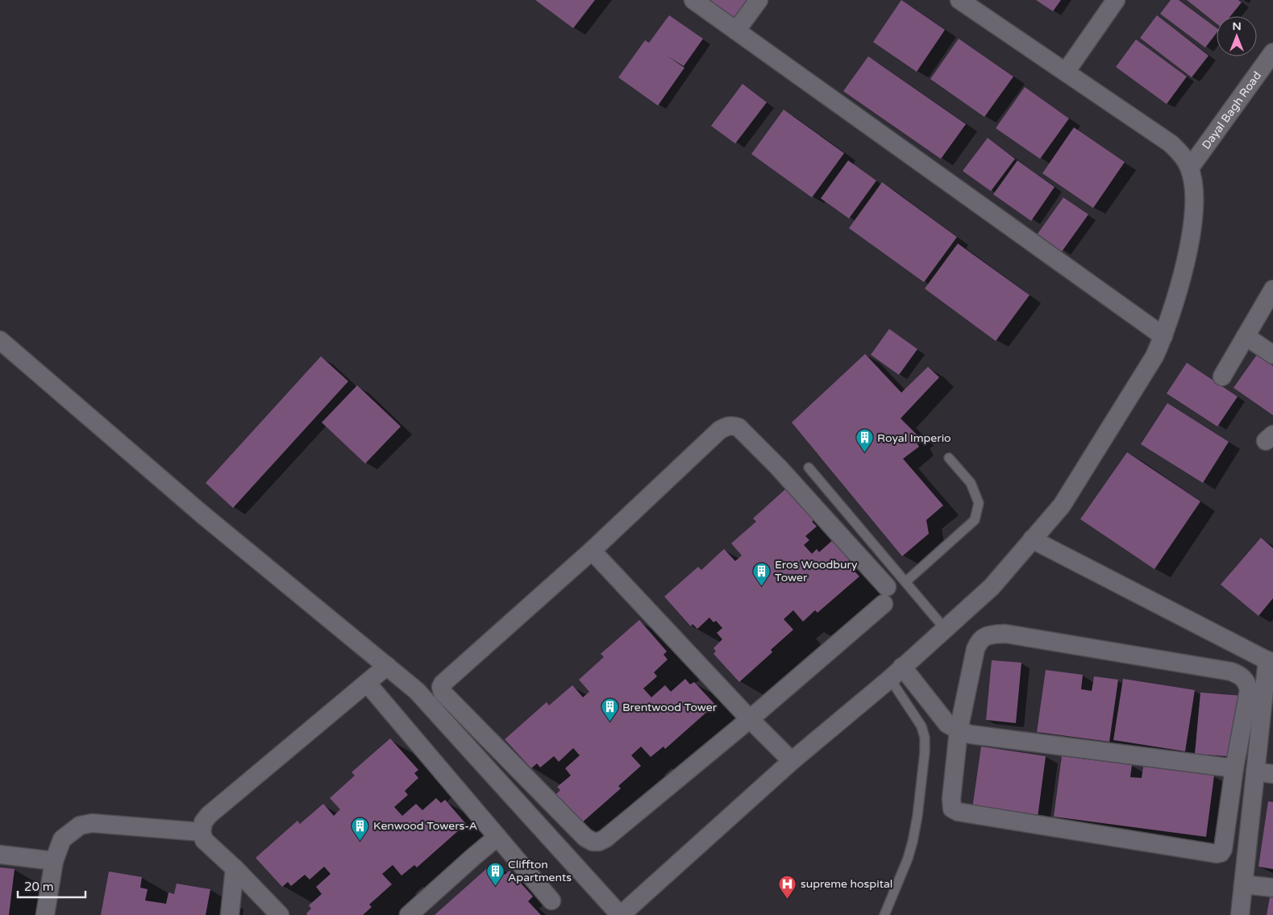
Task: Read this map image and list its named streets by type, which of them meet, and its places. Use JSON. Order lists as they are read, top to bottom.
{
  "streets": {
    "street": ["Dayal Bagh Road"]
  },
  "places": {
    "building": [
      "Royal Imperio",
      "Eros Woodbury Tower",
      "Brentwood Tower",
      "Kenwood Towers-A",
      "Cliffton Apartments"
    ],
    "hospital": ["supreme hospital"]
  },
  "scale_bar": "20 m",
  "north": "top"
}
